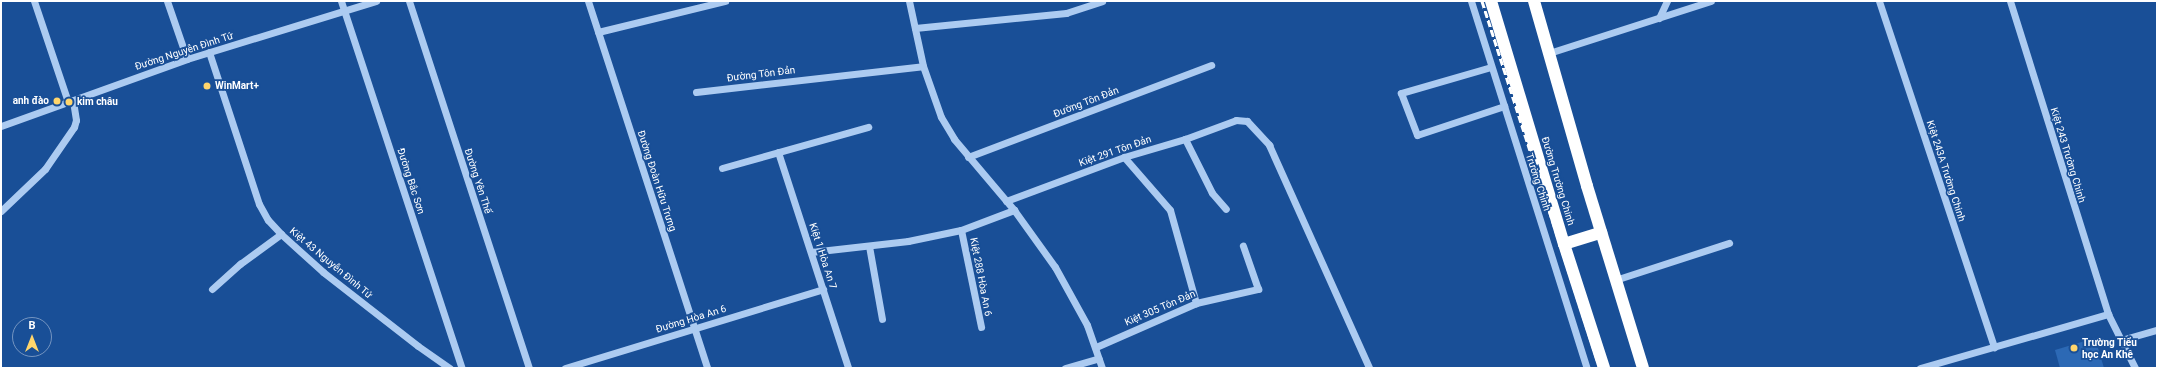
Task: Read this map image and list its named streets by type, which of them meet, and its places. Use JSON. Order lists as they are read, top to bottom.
{
  "streets": {
    "highway": ["Đường Trường Chinh"],
    "street": [
      "Đường Nguyễn Đình Tứ",
      "Đường Tôn Đản",
      "Kiệt 291 Tôn Đản",
      "Kiệt 243 Trường Chinh",
      "Kiệt 243A Trường Chinh",
      "Đường Bắc Sơn",
      "Đường Yên Thế",
      "Đường Đoàn Hữu Trưng",
      "Trường Chinh",
      "Kiệt 1 Hòa An 7",
      "Kiệt 43 Nguyễn Đình Tứ",
      "Kiệt 288 Hòa An 6",
      "Kiệt 305 Tôn Đản",
      "Đường Hòa An 6"
    ]
  },
  "crossings": [
    ["Đường Nguyễn Đình Tứ", "Đường Bắc Sơn"],
    ["Đường Nguyễn Đình Tứ", "Kiệt 43 Nguyễn Đình Tứ"],
    ["Đường Đoàn Hữu Trưng", "Đường Hòa An 6"],
    ["Kiệt 1 Hòa An 7", "Kiệt 288 Hòa An 6"],
    ["Kiệt 1 Hòa An 7", "Đường Hòa An 6"]
  ],
  "places": [
    "WinMart+",
    "anh đào",
    "kim châu",
    "Trường Tiểu học An Khê"
  ],
  "north": "top"
}
